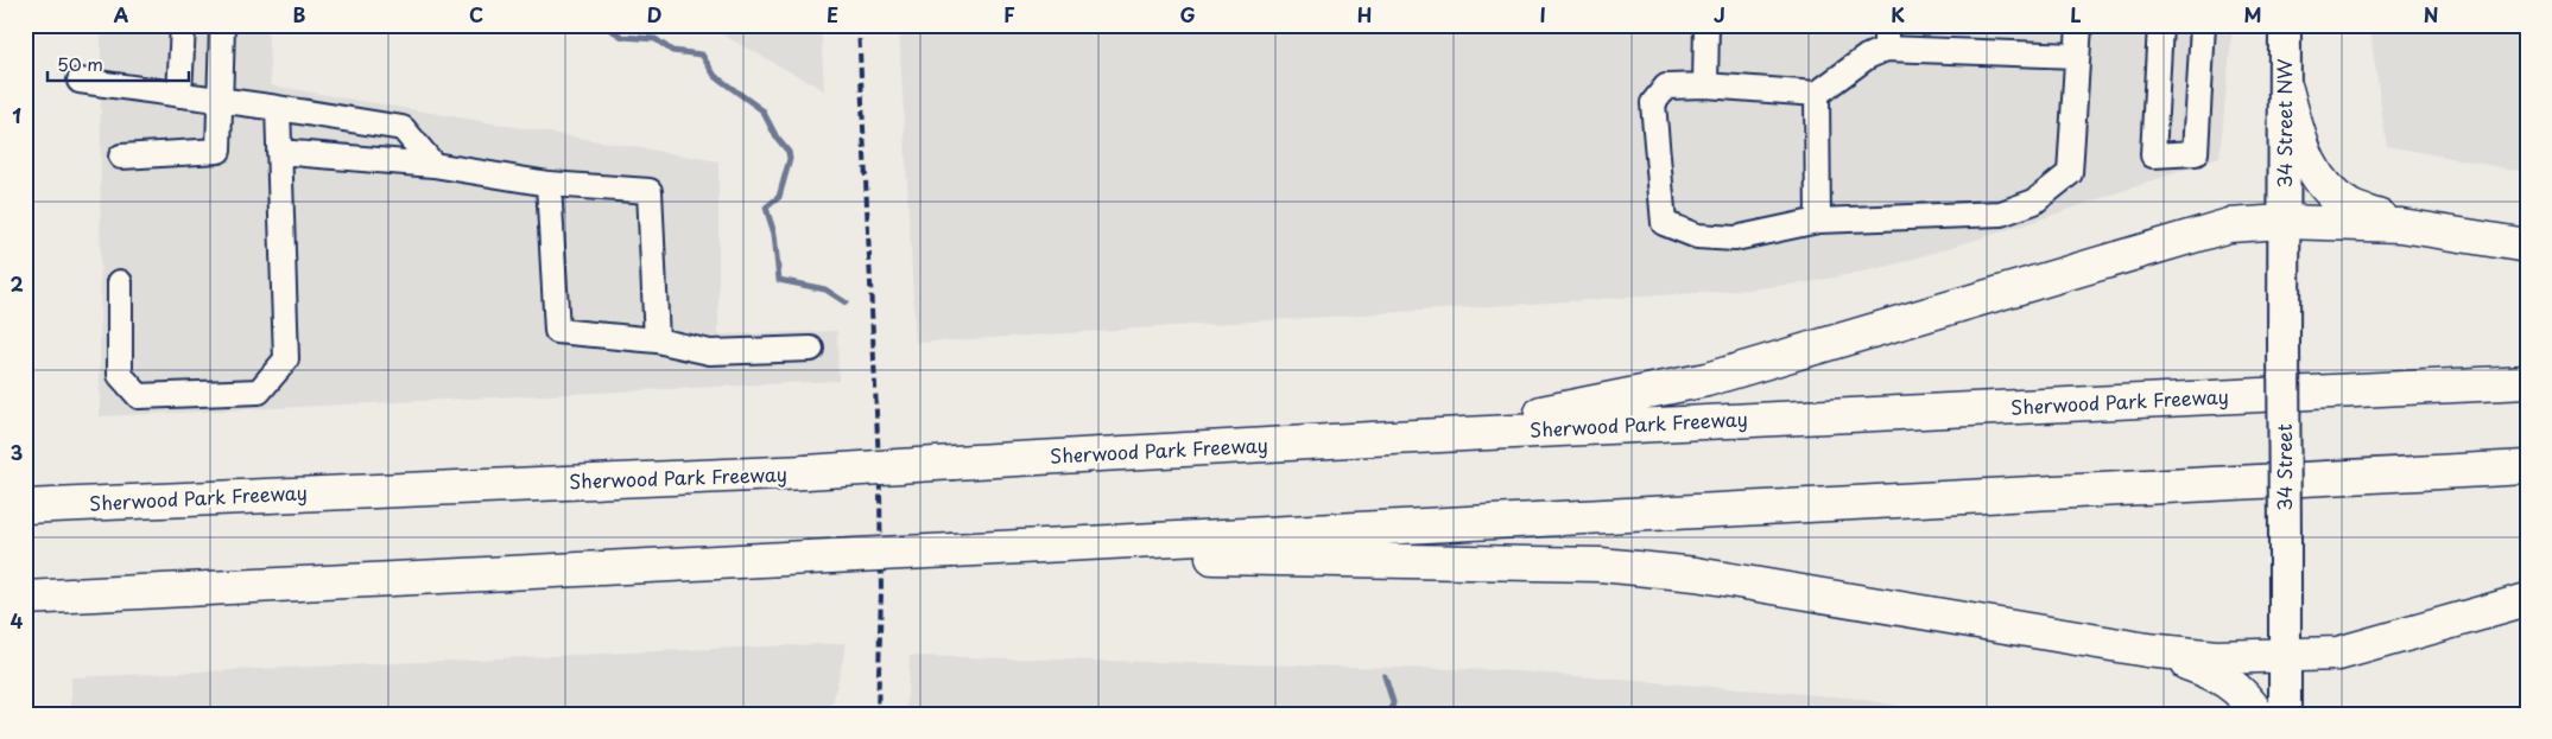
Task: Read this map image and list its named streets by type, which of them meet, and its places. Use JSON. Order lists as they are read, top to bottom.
{
  "streets": {
    "highway": ["Sherwood Park Freeway"],
    "main road": ["34 Street NW", "34 Street"]
  },
  "crossings": [
    ["34 Street NW", "34 Street"]
  ],
  "scale_bar": "50 m",
  "grid": {
    "columns": [
      "A",
      "B",
      "C",
      "D",
      "E",
      "F",
      "G",
      "H",
      "I",
      "J",
      "K",
      "L",
      "M",
      "N"
    ],
    "rows": [
      "1",
      "2",
      "3",
      "4"
    ]
  }
}
